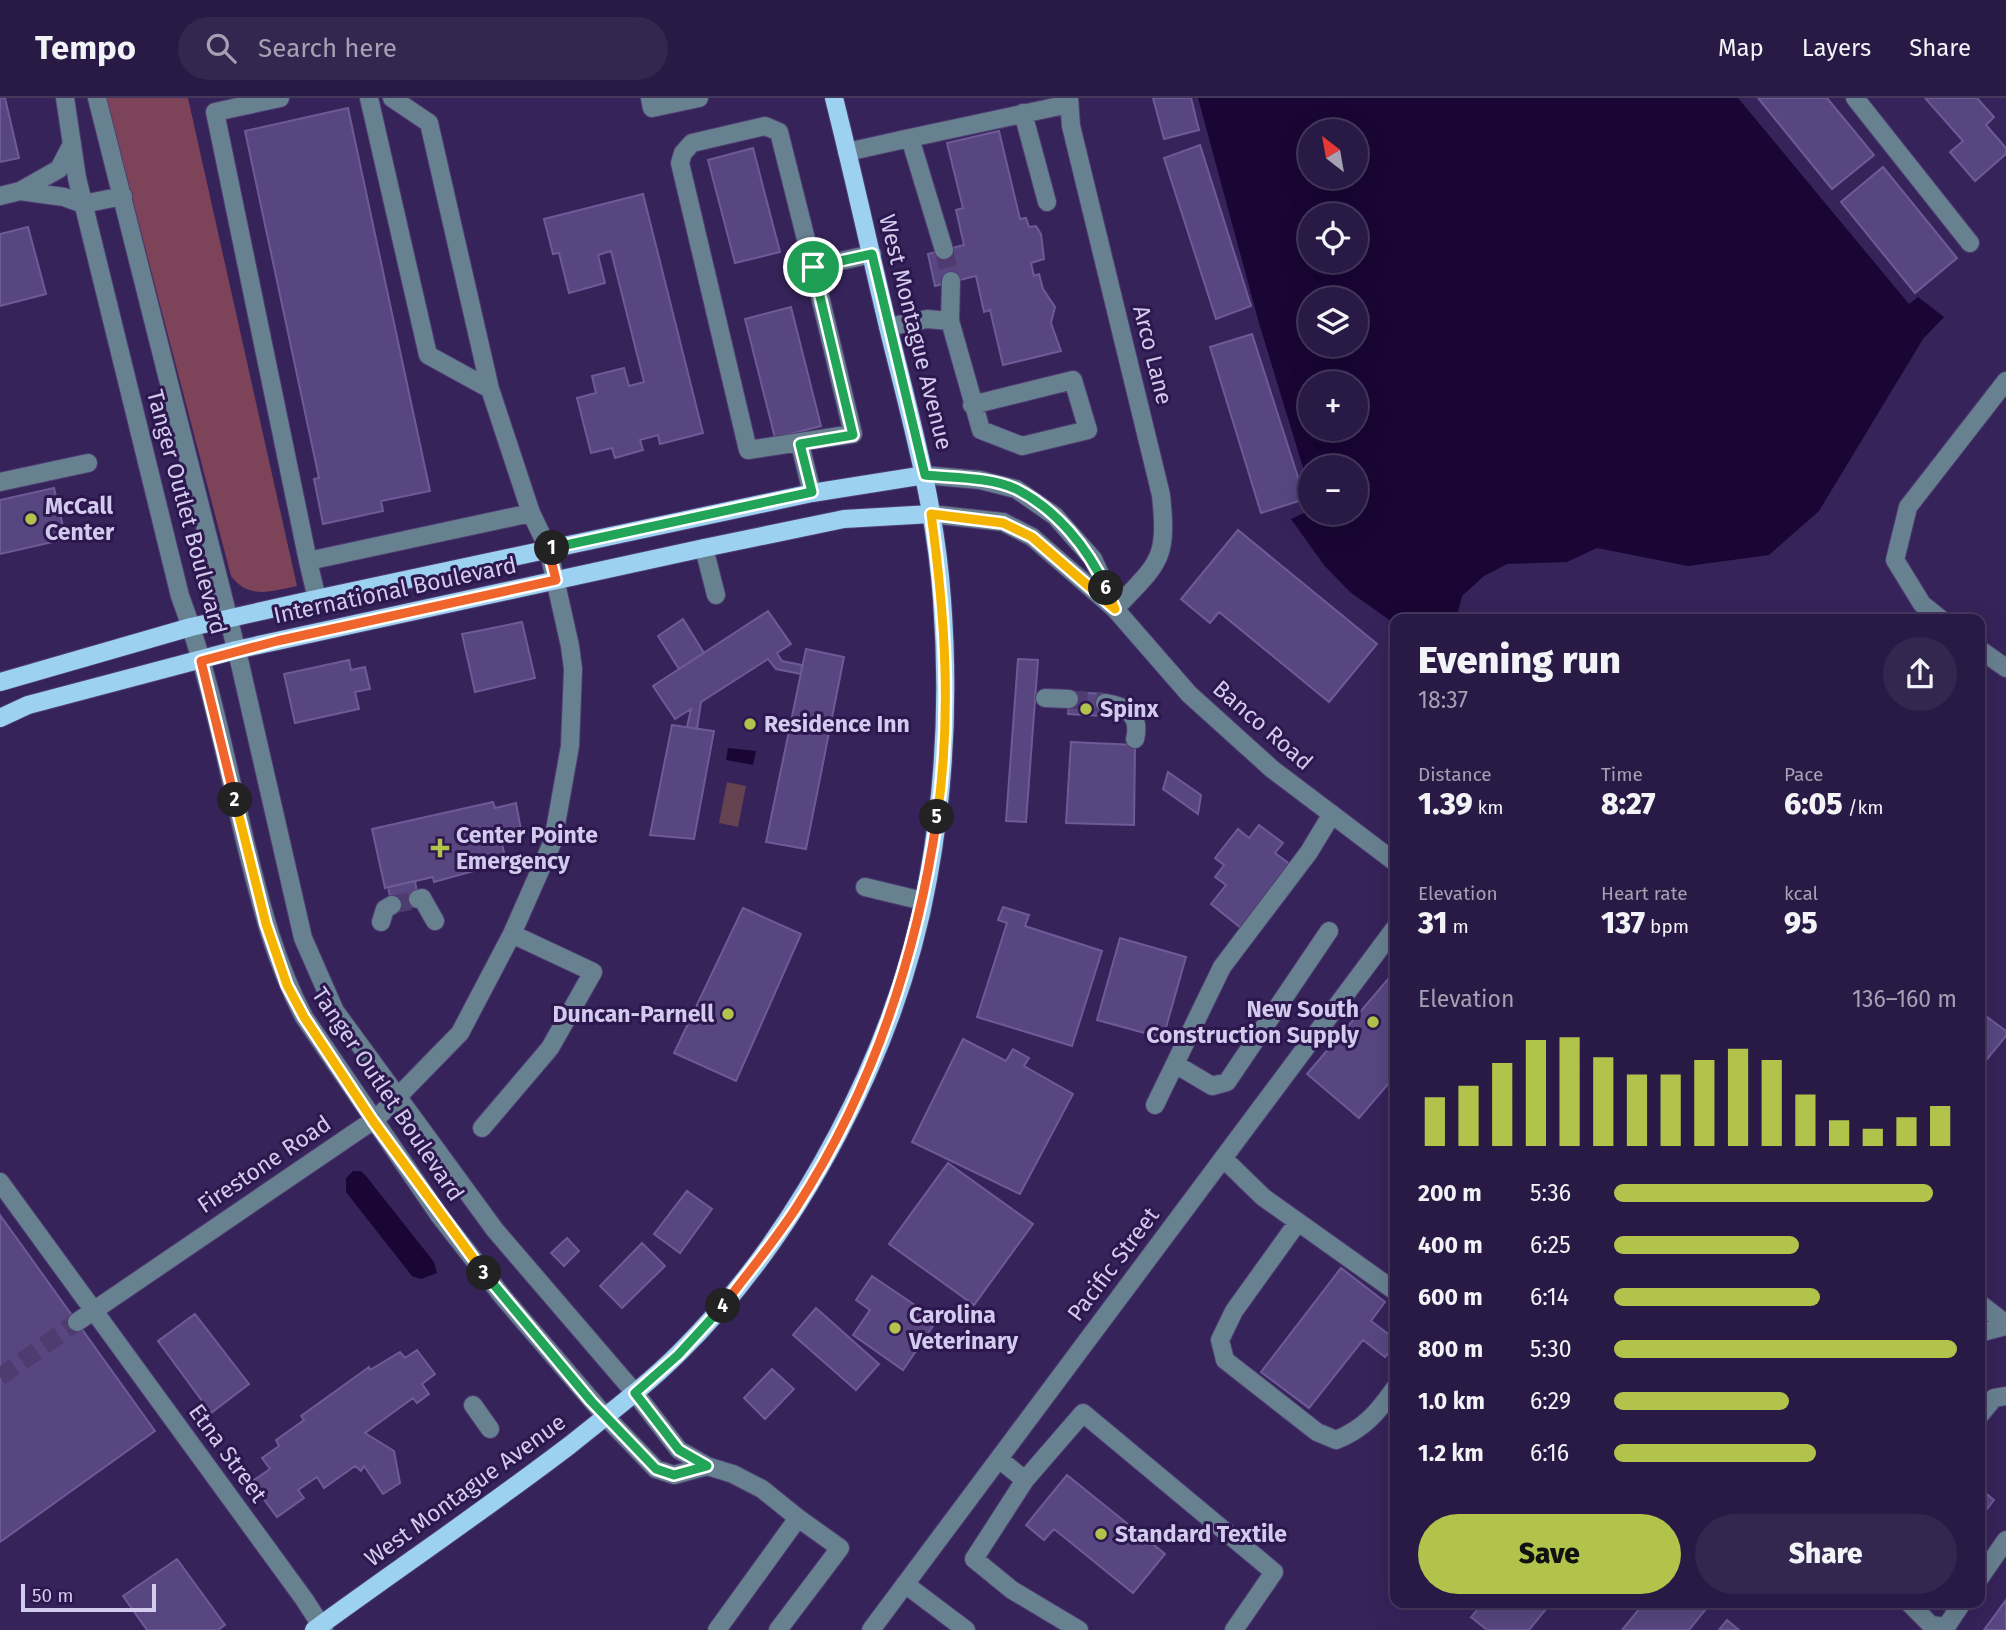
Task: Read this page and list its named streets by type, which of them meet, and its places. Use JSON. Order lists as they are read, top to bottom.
{
  "streets": {
    "main road": ["West Montague Avenue", "International Boulevard"],
    "street": [
      "Arco Lane",
      "Tanger Outlet Boulevard",
      "Banco Road",
      "Firestone Road",
      "Pacific Street",
      "Etna Street"
    ]
  },
  "crossings": [
    ["West Montague Avenue", "Tanger Outlet Boulevard"],
    ["West Montague Avenue", "International Boulevard"],
    ["West Montague Avenue", "Banco Road"],
    ["West Montague Avenue", "Etna Street"],
    ["Arco Lane", "Banco Road"],
    ["Tanger Outlet Boulevard", "International Boulevard"],
    ["Tanger Outlet Boulevard", "Firestone Road"],
    ["International Boulevard", "Banco Road"],
    ["International Boulevard", "Firestone Road"],
    ["Firestone Road", "Etna Street"]
  ],
  "places": {
    "other": [
      "McCall Center",
      "Spinx",
      "Residence Inn",
      "Duncan-Parnell",
      "New South Construction Supply",
      "Carolina Veterinary",
      "Standard Textile"
    ],
    "health": ["Center Pointe Emergency"]
  },
  "scale_bar": "50 m",
  "north": "top left",
  "page": {
    "header": "Tempo",
    "search": "Search here",
    "nav": ["Map", "Layers", "Share"],
    "map_buttons": ["+", "−"],
    "pins": [
      "1",
      "6",
      "2",
      "5",
      "3",
      "4"
    ],
    "heading": ["Evening run", "18:37"],
    "stats": [
      ["Distance", "1.39 km"],
      ["Time", "8:27"],
      ["Pace", "6:05 /km"],
      ["Elevation", "31 m"],
      ["Heart rate", "137 bpm"],
      ["kcal", "95"]
    ],
    "chart": ["Elevation", "136–160 m"],
    "list": [
      {
        "name": "200 m",
        "note": "5:36"
      },
      {
        "name": "400 m",
        "note": "6:25"
      },
      {
        "name": "600 m",
        "note": "6:14"
      },
      {
        "name": "800 m",
        "note": "5:30"
      },
      {
        "name": "1.0 km",
        "note": "6:29"
      },
      {
        "name": "1.2 km",
        "note": "6:16"
      }
    ],
    "buttons": ["Save", "Share"],
    "scale": "50 m"
  }
}
